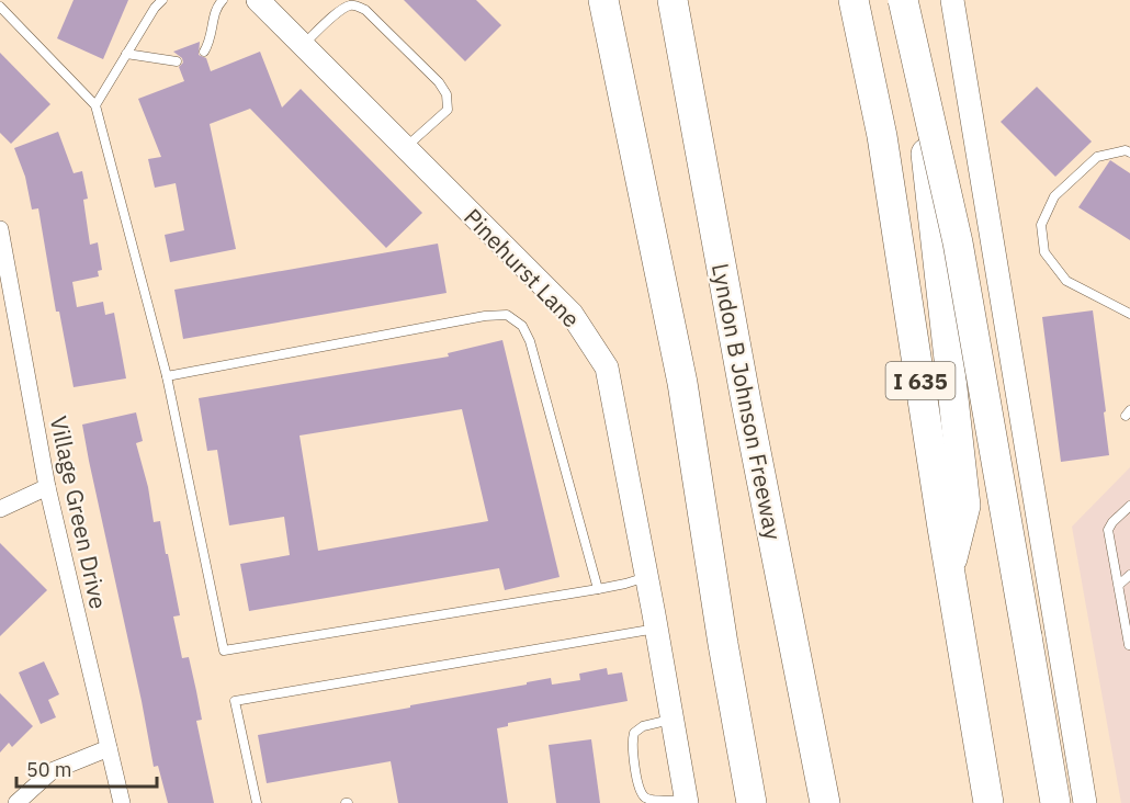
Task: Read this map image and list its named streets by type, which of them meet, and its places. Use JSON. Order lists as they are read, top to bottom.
{
  "streets": {
    "highway": ["I 635", "Lyndon B Johnson Freeway"],
    "street": ["Pinehurst Lane", "Village Green Drive"]
  },
  "scale_bar": "50 m"
}
